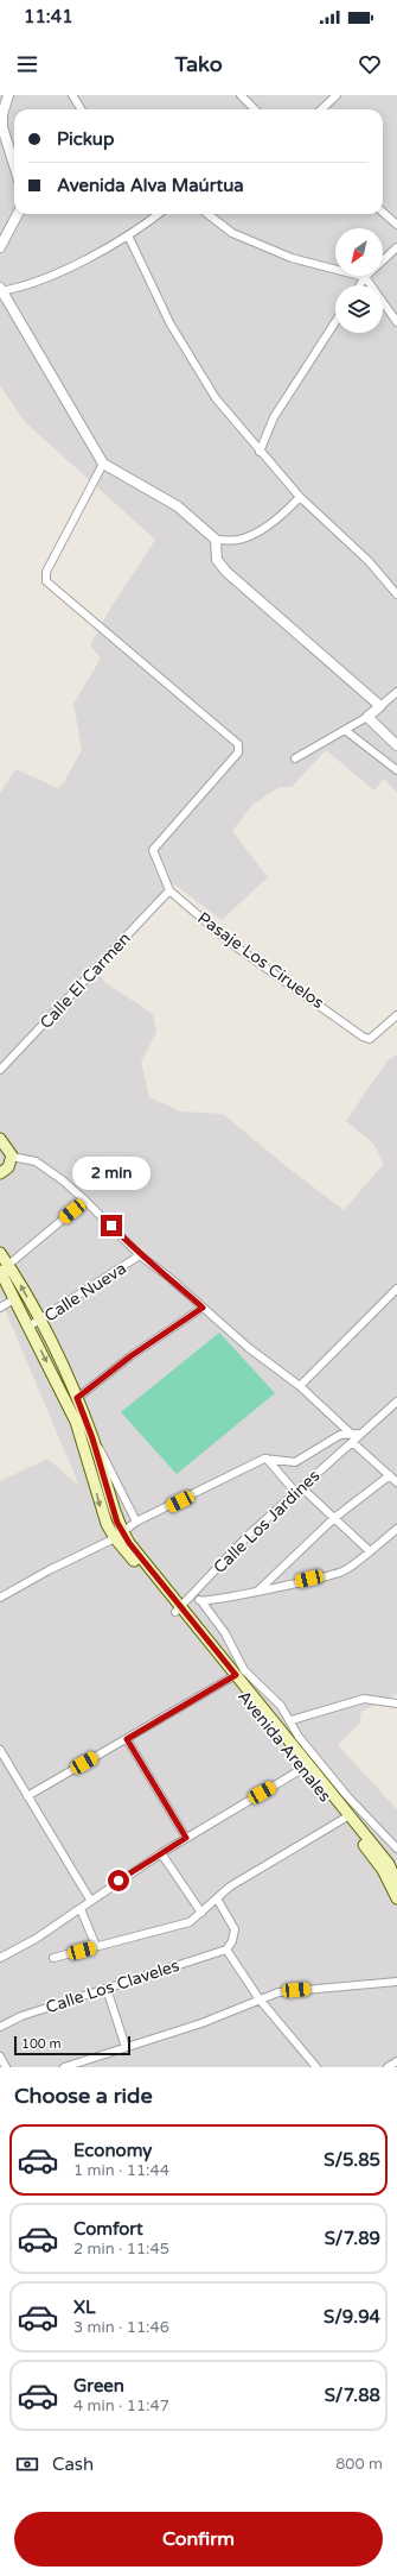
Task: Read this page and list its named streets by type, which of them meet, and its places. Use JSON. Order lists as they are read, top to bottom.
{
  "streets": {
    "main road": ["Avenida Arenales"],
    "street": [
      "Pasaje Los Ciruelos",
      "Calle El Carmen",
      "Calle Nueva",
      "Calle Los Jardines",
      "Calle Los Claveles"
    ]
  },
  "crossings": [
    ["Pasaje Los Ciruelos", "Calle El Carmen"],
    ["Calle Nueva", "Avenida Arenales"],
    ["Calle Los Jardines", "Avenida Arenales"]
  ],
  "scale_bar": "100 m",
  "north": "bottom left",
  "page": {
    "status": "11:41",
    "header": "Tako",
    "banner": ["Pickup", "Avenida Alva Maúrtua"],
    "bubble": "2 min",
    "scale": "100 m",
    "heading": "Choose a ride",
    "list": [
      {
        "name": "Economy",
        "note": "1 min · 11:44",
        "value": "S/5.85"
      },
      {
        "name": "Comfort",
        "note": "2 min · 11:45",
        "value": "S/7.89"
      },
      {
        "name": "XL",
        "note": "3 min · 11:46",
        "value": "S/9.94"
      },
      {
        "name": "Green",
        "note": "4 min · 11:47",
        "value": "S/7.88"
      }
    ],
    "pay": ["Cash", "800 m"],
    "buttons": "Confirm"
  }
}
